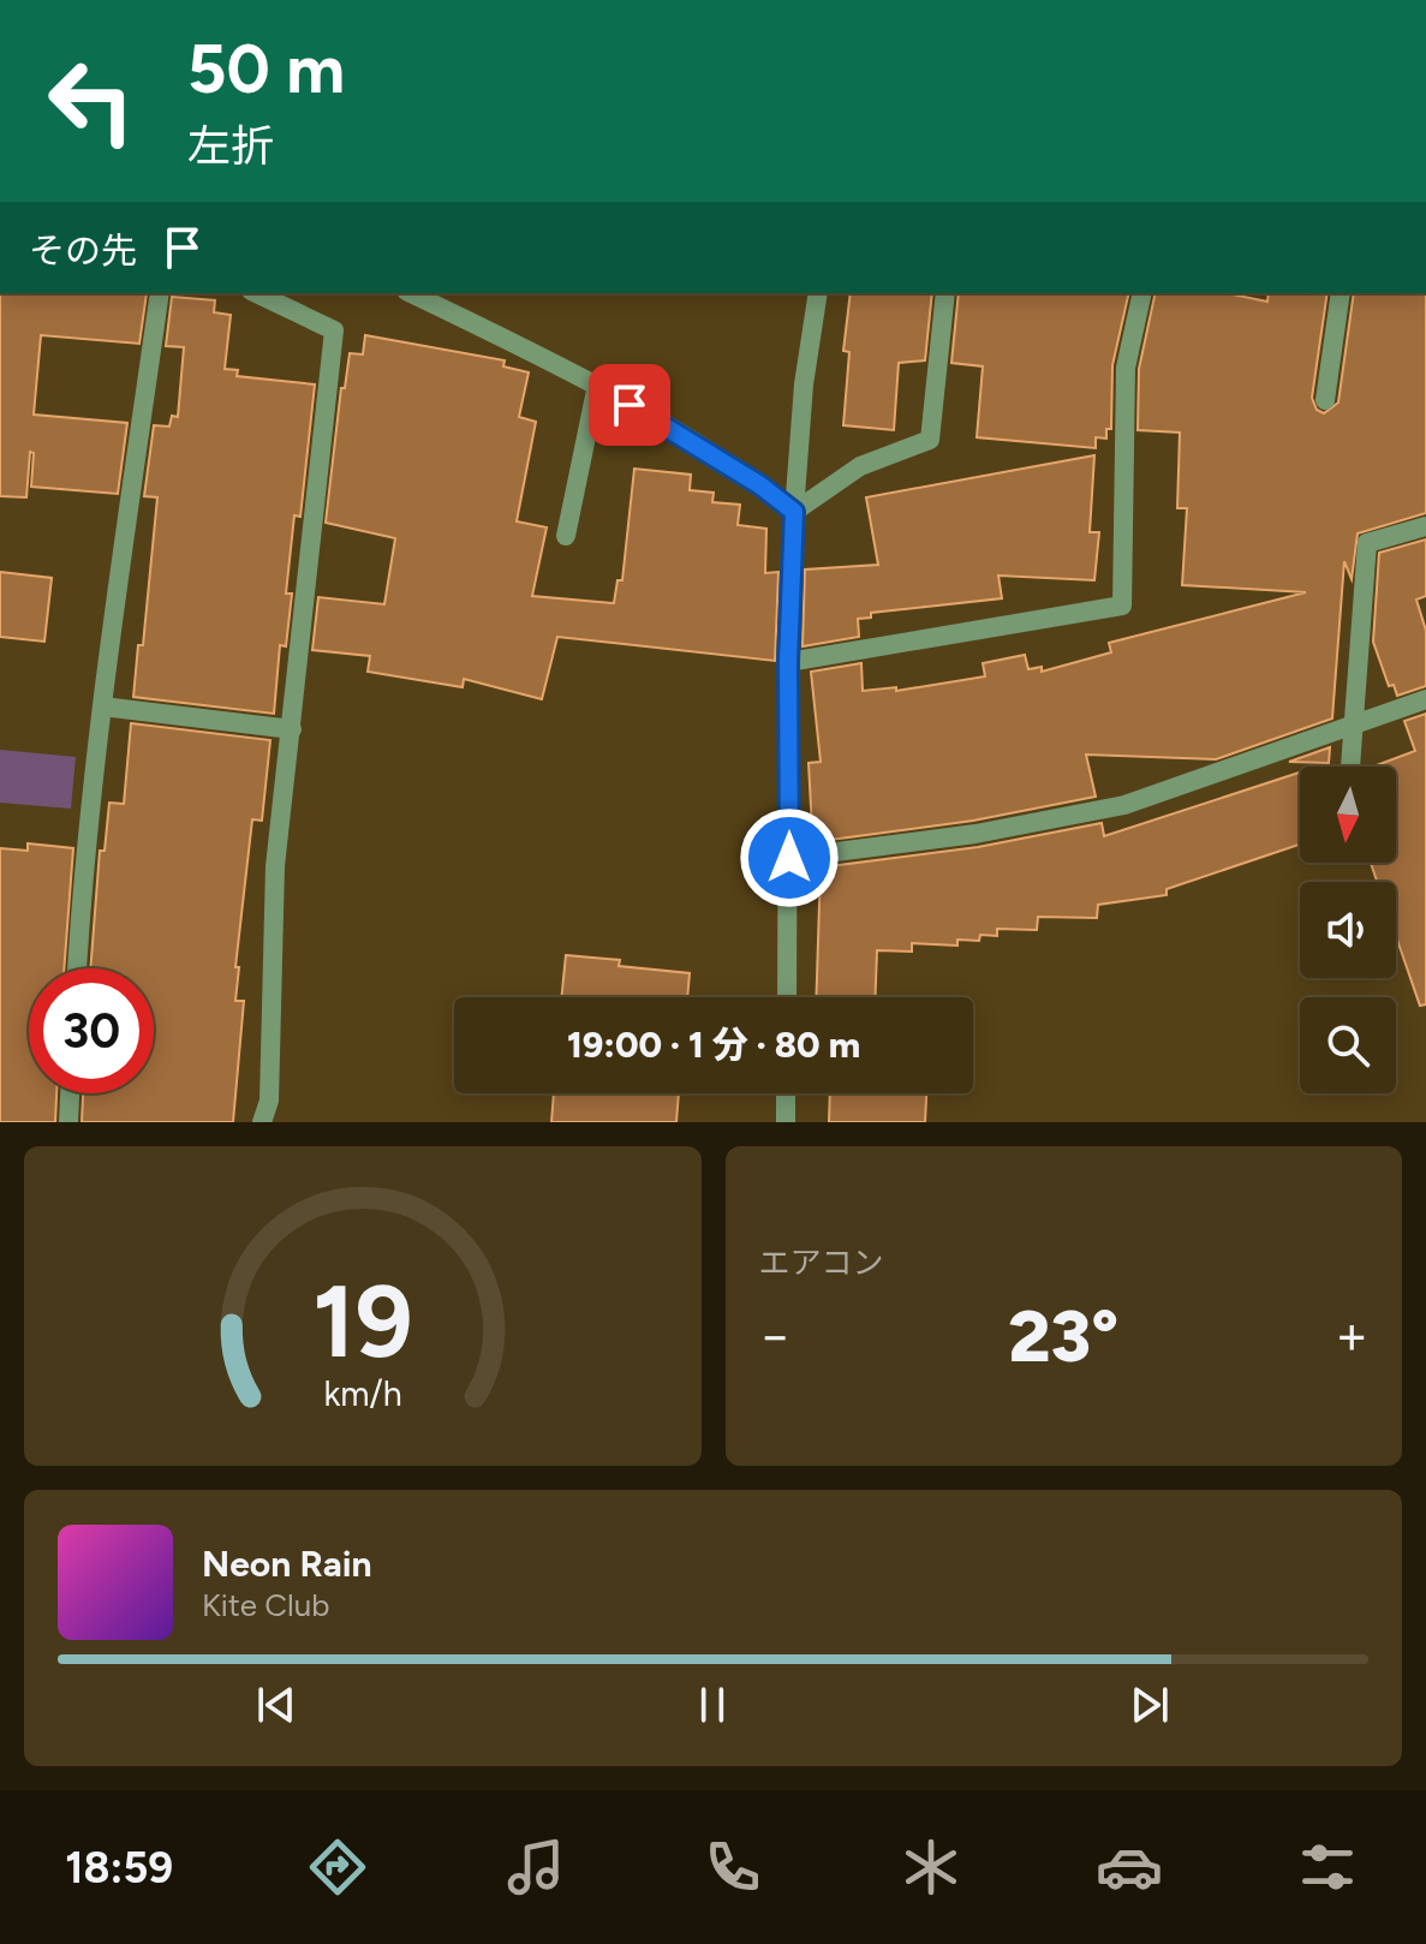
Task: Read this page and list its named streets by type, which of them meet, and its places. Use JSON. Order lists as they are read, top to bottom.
{
  "north": "bottom",
  "page": {
    "turn": ["50 m", "左折"],
    "then": "その先",
    "limit": "30",
    "trip": "19:00 · 1 分 · 80 m",
    "tile": "エアコン",
    "heat": ["−", "23°", "+"],
    "song": ["Neon Rain", "Kite Club"],
    "tabs": "18:59",
    "gauge": ["19", "km/h"]
  }
}
